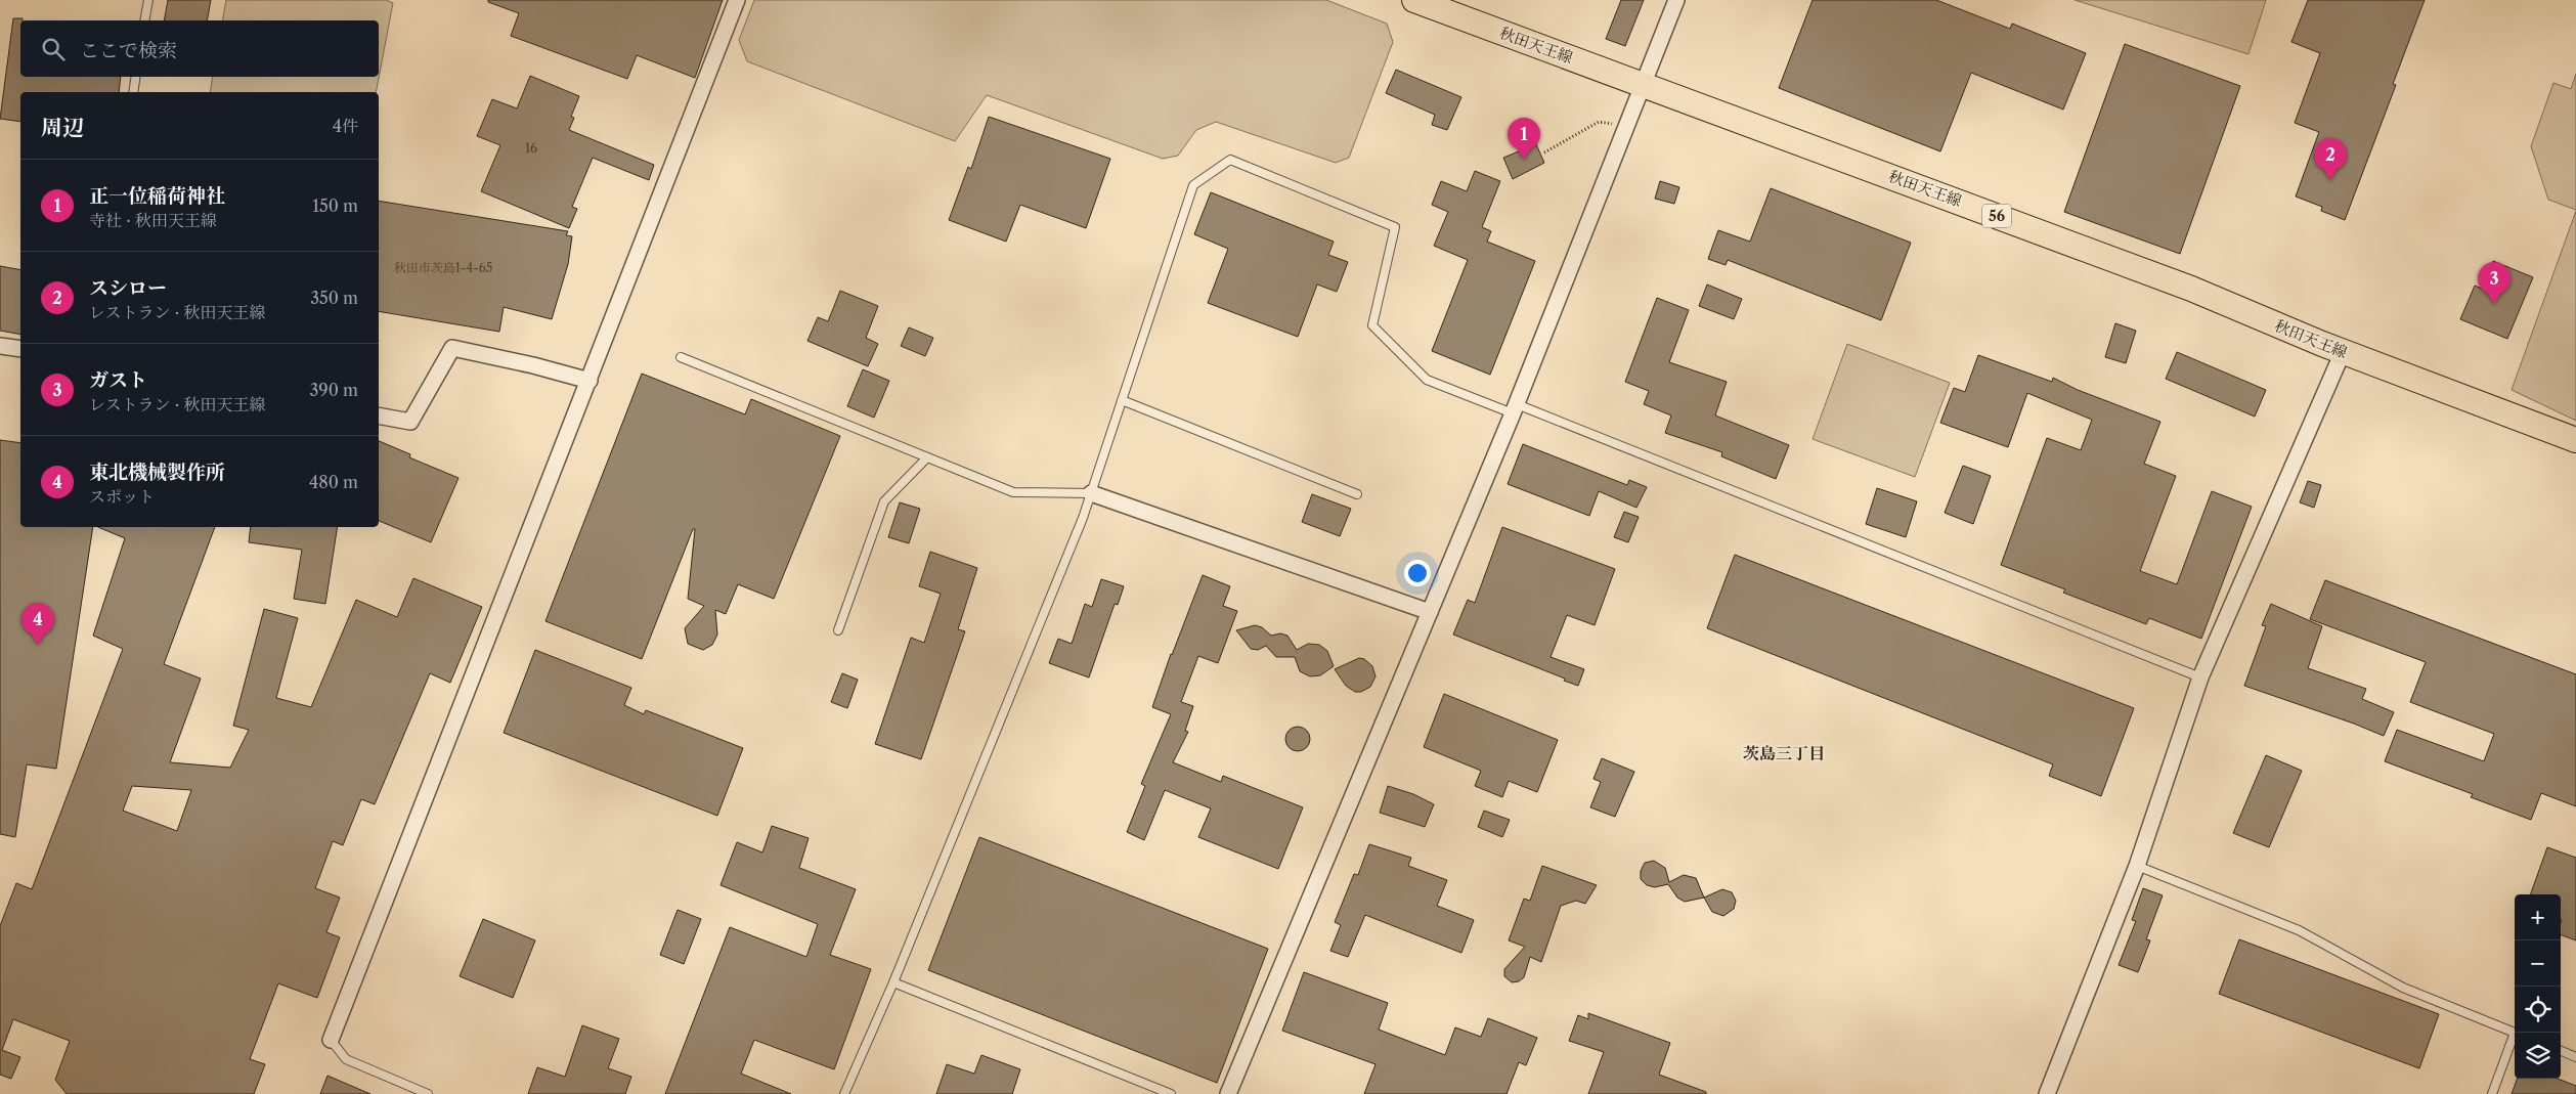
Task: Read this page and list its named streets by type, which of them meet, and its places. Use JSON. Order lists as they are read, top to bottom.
{
  "streets": {
    "main road": ["秋田天王線", "56"]
  },
  "districts": ["茨島三丁目"],
  "house_numbers": ["16", "秋田市茨島1-4-65"],
  "page": {
    "search": "ここで検索",
    "heading": ["周辺", "4件"],
    "pins": [
      "1",
      "2",
      "3",
      "4"
    ],
    "list": [
      {
        "mark": "1",
        "name": "正一位稲荷神社",
        "note": "寺社 · 秋田天王線",
        "value": "150 m"
      },
      {
        "mark": "2",
        "name": "スシロー",
        "note": "レストラン · 秋田天王線",
        "value": "350 m"
      },
      {
        "mark": "3",
        "name": "ガスト",
        "note": "レストラン · 秋田天王線",
        "value": "390 m"
      },
      {
        "mark": "4",
        "name": "東北機械製作所",
        "note": "スポット",
        "value": "480 m"
      }
    ],
    "map_buttons": ["+", "−"]
  }
}
